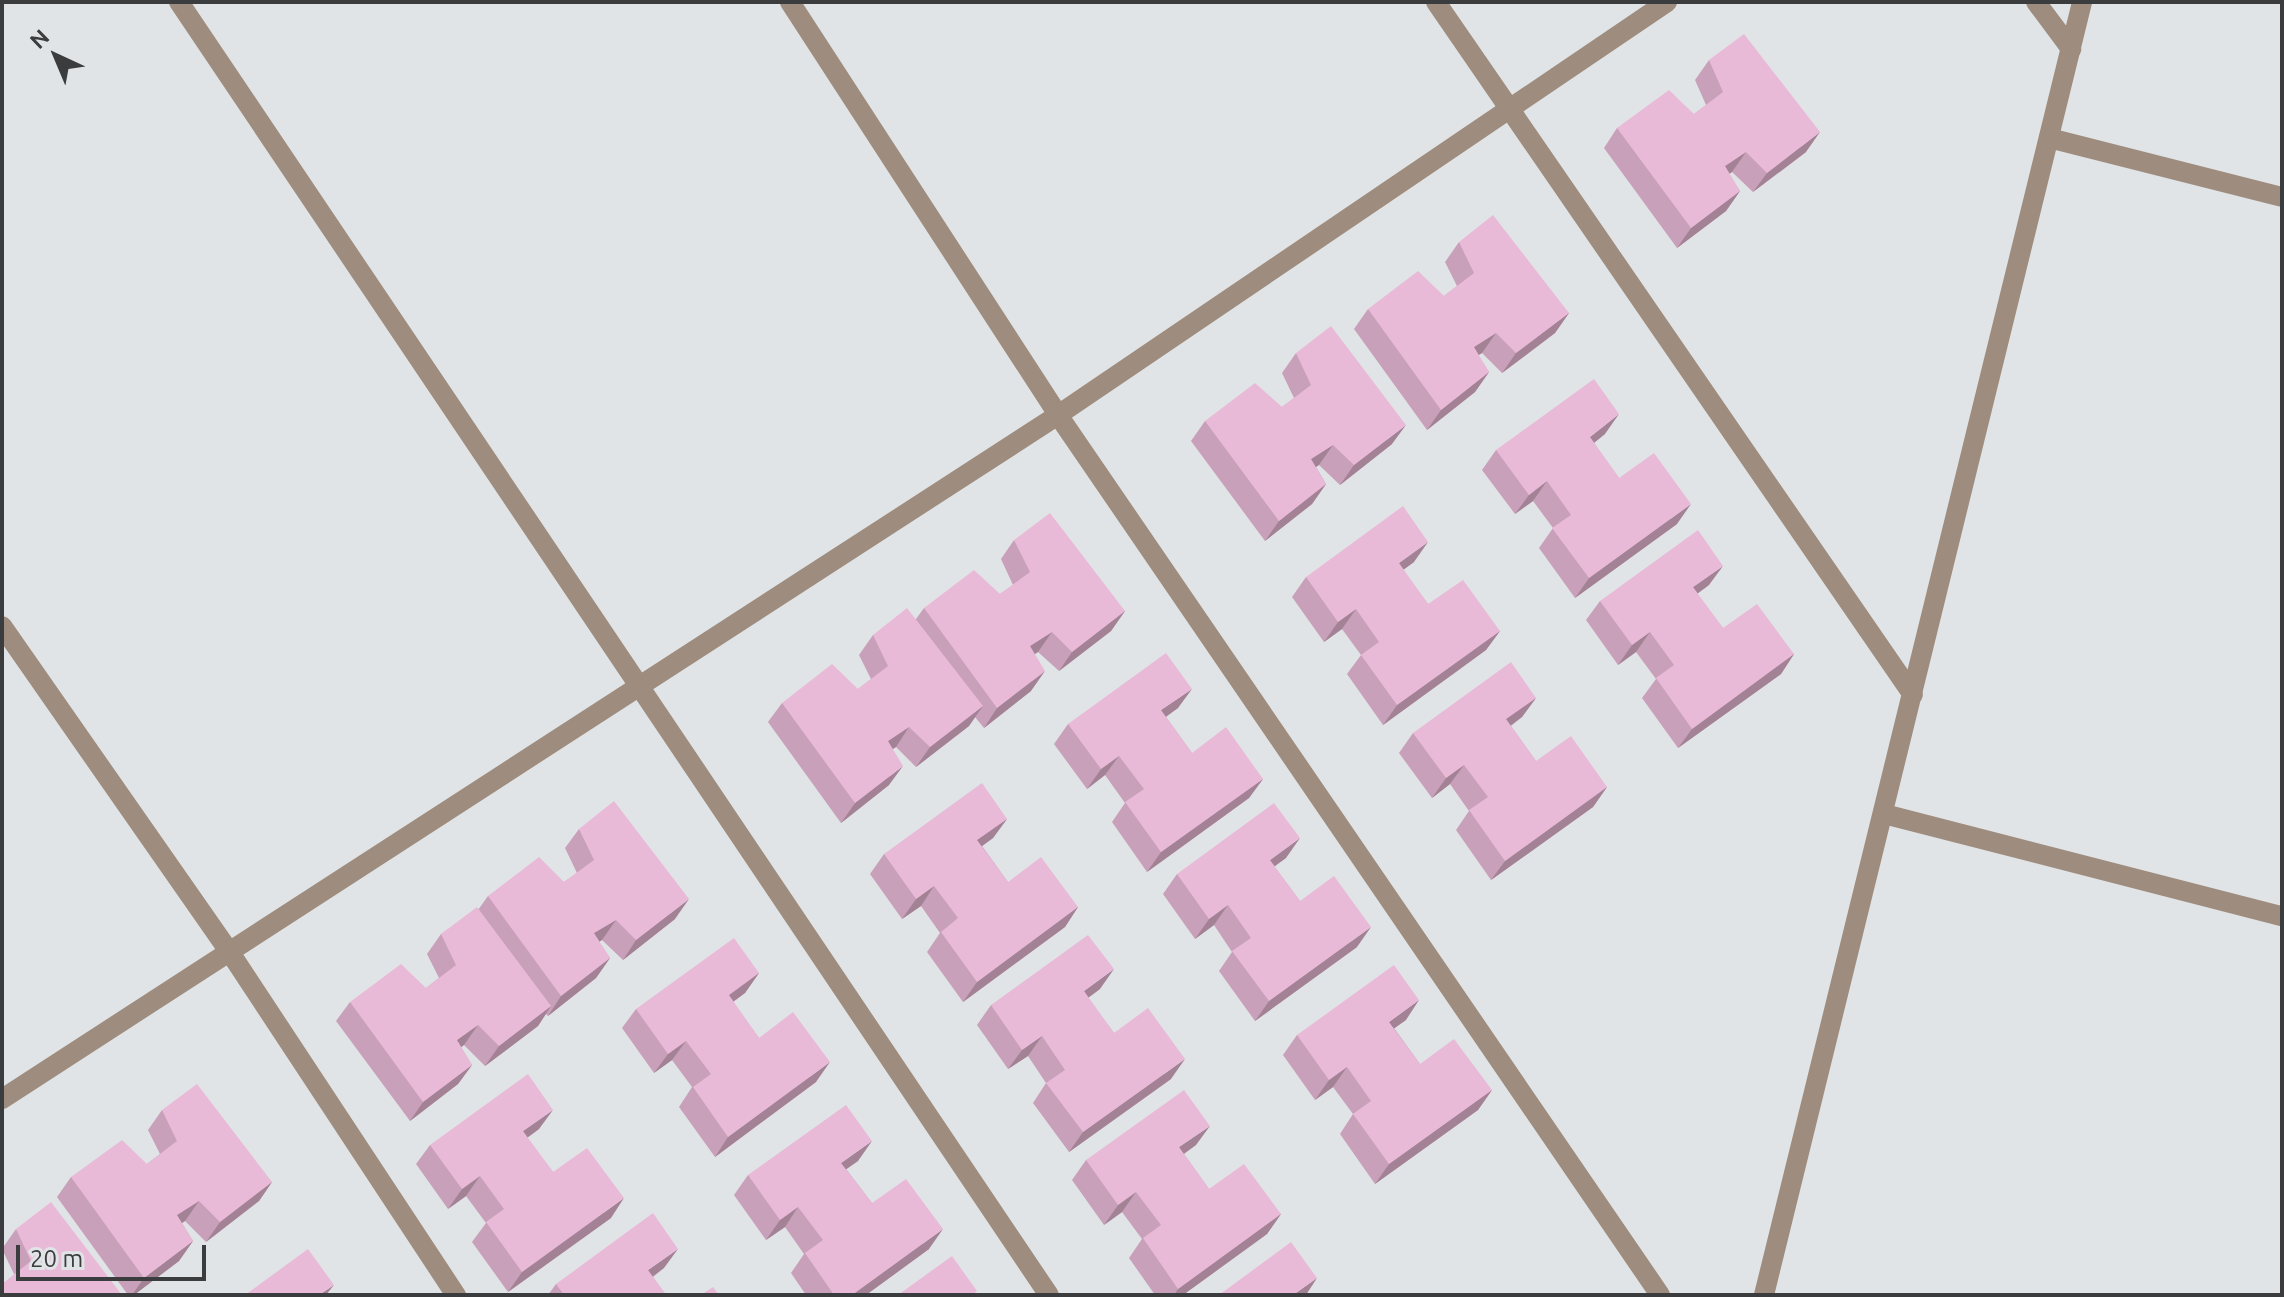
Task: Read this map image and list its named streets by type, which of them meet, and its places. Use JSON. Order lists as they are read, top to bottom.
{
  "scale_bar": "20 m",
  "north": "top left"
}
